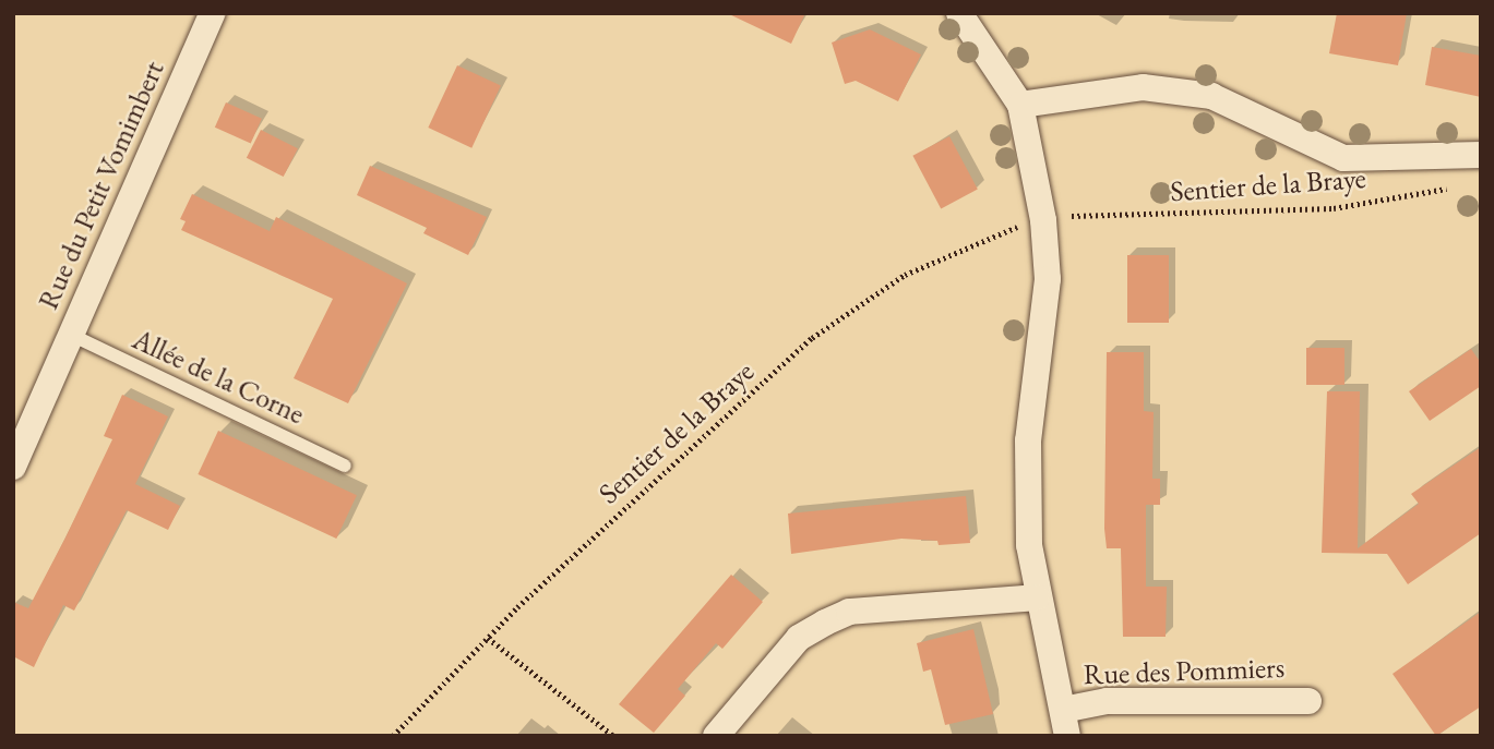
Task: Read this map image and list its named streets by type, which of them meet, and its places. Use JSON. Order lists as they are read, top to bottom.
{
  "streets": {
    "street": ["Rue du Petit Vomimbert", "Rue des Pommiers"],
    "lane": ["Allée de la Corne"],
    "path": ["Sentier de la Braye"]
  },
  "crossings": [
    ["Rue du Petit Vomimbert", "Allée de la Corne"]
  ]
}
